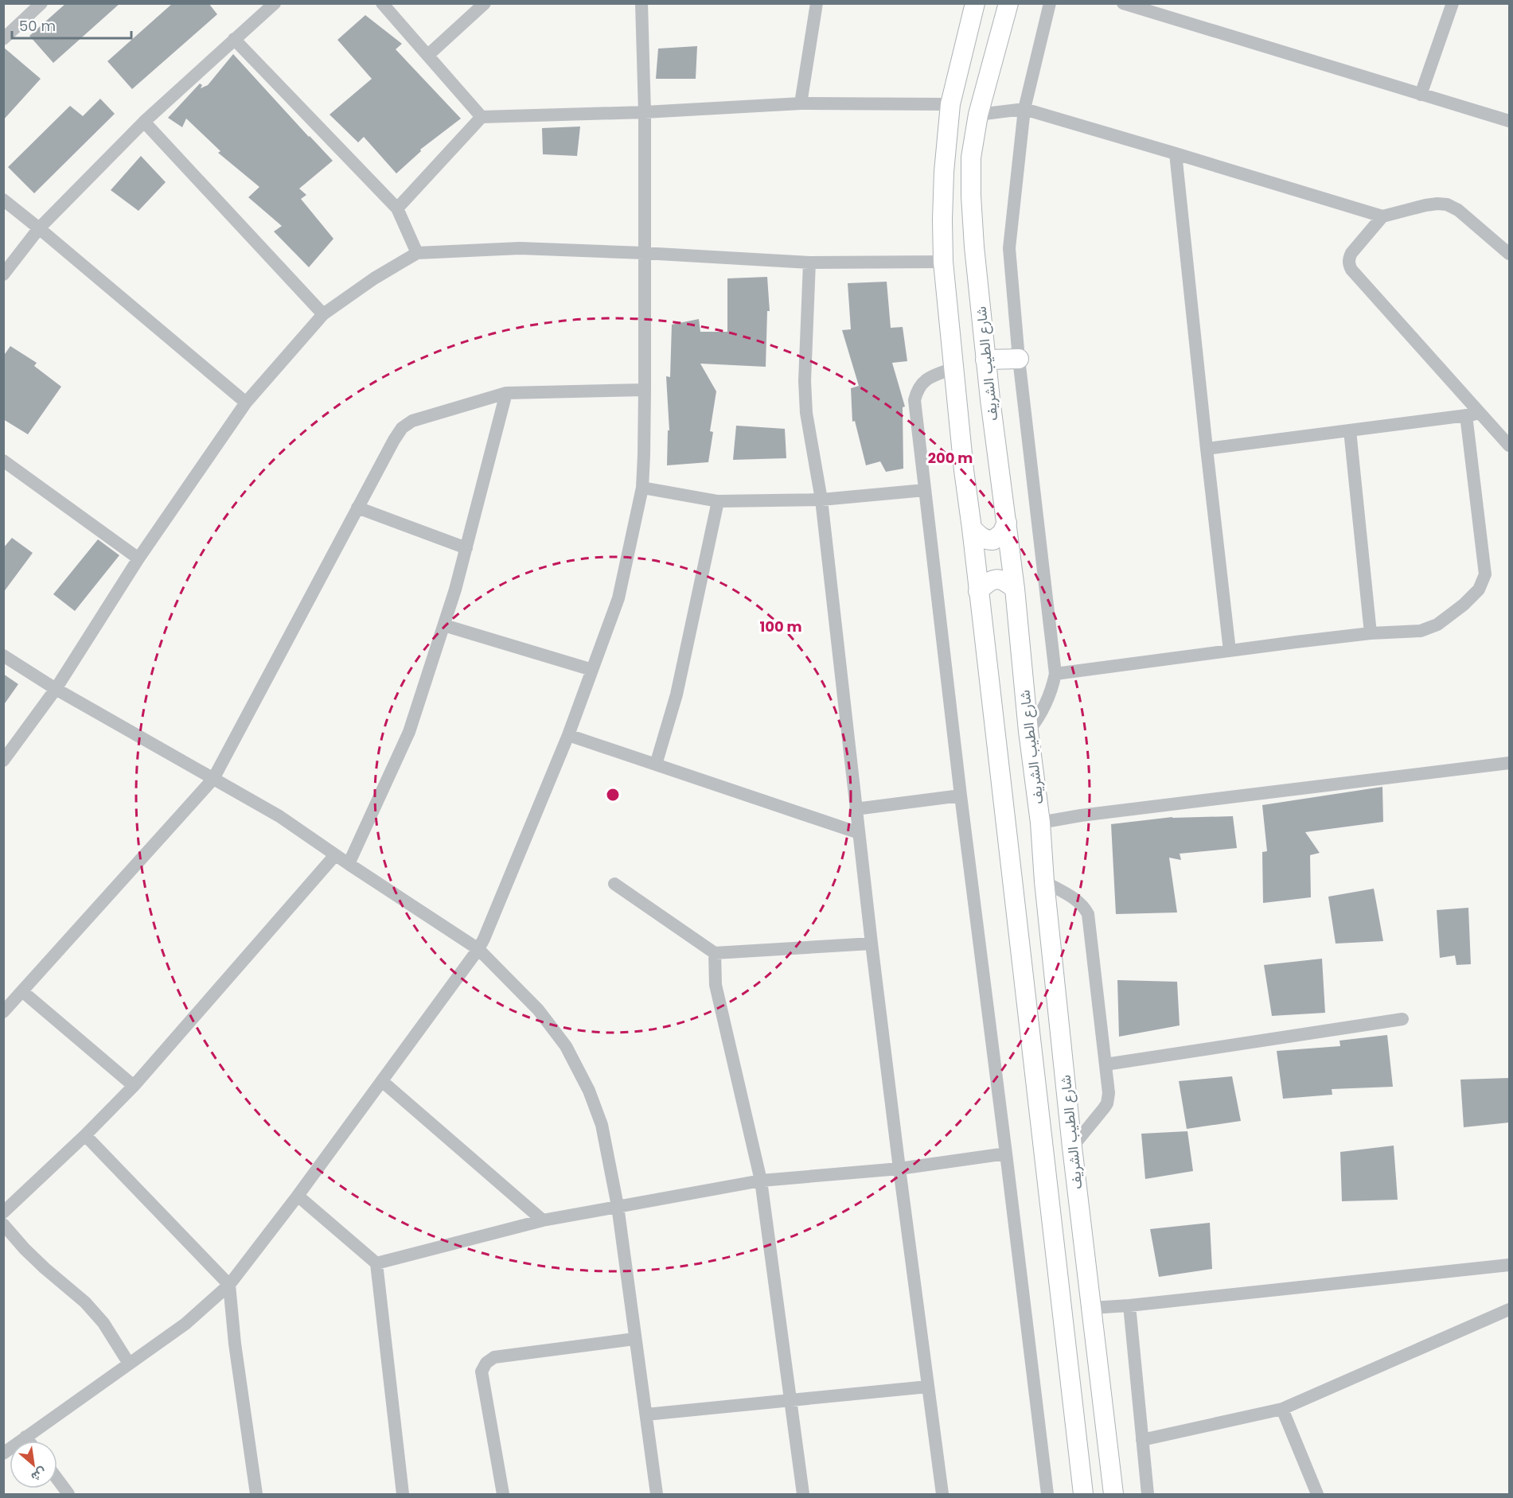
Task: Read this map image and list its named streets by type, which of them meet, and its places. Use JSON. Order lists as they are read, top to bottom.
{
  "streets": {
    "main road": ["شارع الطيب الشريف"]
  },
  "scale_bar": "50 m",
  "north": "bottom right",
  "rings": ["200 m", "100 m"]
}
